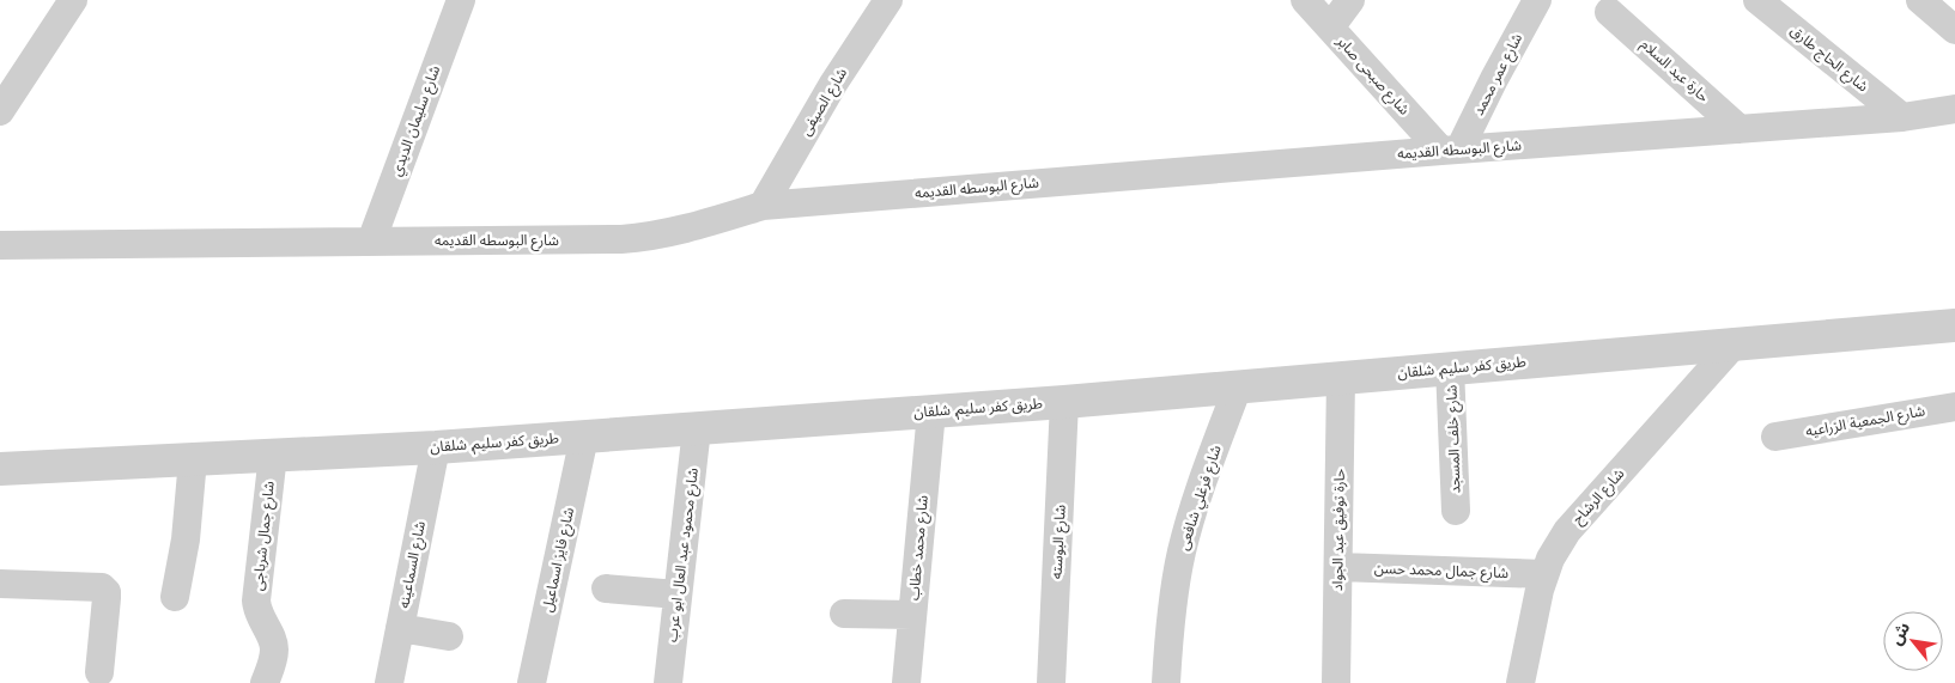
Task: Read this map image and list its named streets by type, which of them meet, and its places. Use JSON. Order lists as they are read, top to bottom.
{
  "streets": {
    "street": [
      "شارع الحاج طارق",
      "حارة عبد السلام",
      "شارع عمر محمد",
      "شارع صبحى صابر",
      "شارع الصيفى",
      "شارع سليمان الديدي",
      "شارع البوسطه القديمه",
      "طريق كفر سليم, شلقان",
      "شارع الجمعية الزراعيه",
      "شارع خلف المسجد",
      "شارع الرشاح",
      "شارع فرغلي شافعى",
      "حارة توفيق عبد الجواد",
      "شارع جمال شرباجى",
      "شارع البوسته",
      "شارع محمد خطاب",
      "شارع محمود عبد العال ابو عرب",
      "شارع فايز اسماعيل",
      "شارع السماعينه",
      "شارع جمال محمد حسن"
    ]
  },
  "crossings": [
    ["شارع الحاج طارق", "شارع البوسطه القديمه"],
    ["حارة عبد السلام", "شارع البوسطه القديمه"],
    ["شارع عمر محمد", "شارع صبحى صابر"],
    ["شارع عمر محمد", "شارع البوسطه القديمه"],
    ["شارع صبحى صابر", "شارع البوسطه القديمه"],
    ["شارع الصيفى", "شارع البوسطه القديمه"],
    ["شارع سليمان الديدي", "شارع البوسطه القديمه"],
    ["طريق كفر سليم, شلقان", "شارع خلف المسجد"],
    ["طريق كفر سليم, شلقان", "شارع الرشاح"],
    ["طريق كفر سليم, شلقان", "شارع فرغلي شافعى"],
    ["طريق كفر سليم, شلقان", "حارة توفيق عبد الجواد"],
    ["طريق كفر سليم, شلقان", "شارع جمال شرباجى"],
    ["طريق كفر سليم, شلقان", "شارع البوسته"],
    ["طريق كفر سليم, شلقان", "شارع محمد خطاب"],
    ["طريق كفر سليم, شلقان", "شارع محمود عبد العال ابو عرب"],
    ["طريق كفر سليم, شلقان", "شارع فايز اسماعيل"],
    ["طريق كفر سليم, شلقان", "شارع السماعينه"],
    ["شارع الرشاح", "شارع جمال محمد حسن"],
    ["حارة توفيق عبد الجواد", "شارع جمال محمد حسن"]
  ],
  "north": "top left"
}
